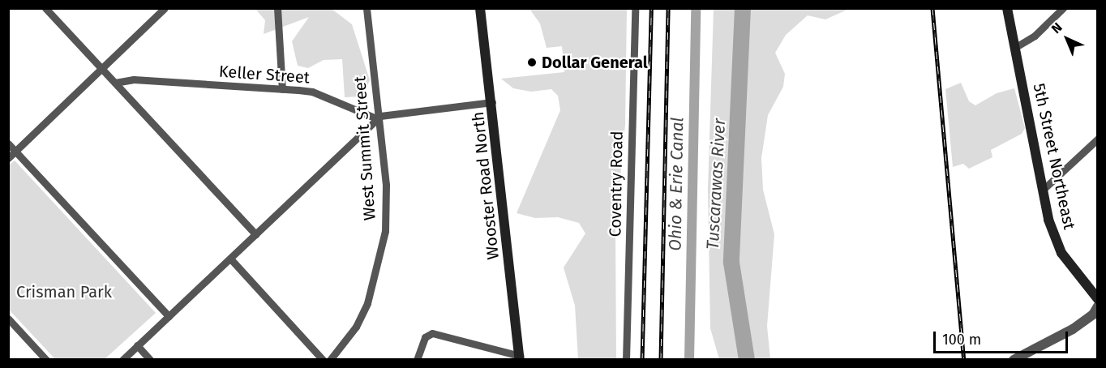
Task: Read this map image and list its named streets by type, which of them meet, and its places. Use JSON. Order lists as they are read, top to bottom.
{
  "streets": {
    "main road": ["5th Street Northeast", "Wooster Road North"],
    "street": ["Keller Street", "West Summit Street", "Coventry Road"]
  },
  "crossings": [
    ["Keller Street", "West Summit Street"]
  ],
  "water": ["Ohio & Erie Canal", "Tuscarawas River"],
  "parks": ["Crisman Park"],
  "places": ["Dollar General"],
  "scale_bar": "100 m",
  "north": "top left"
}
